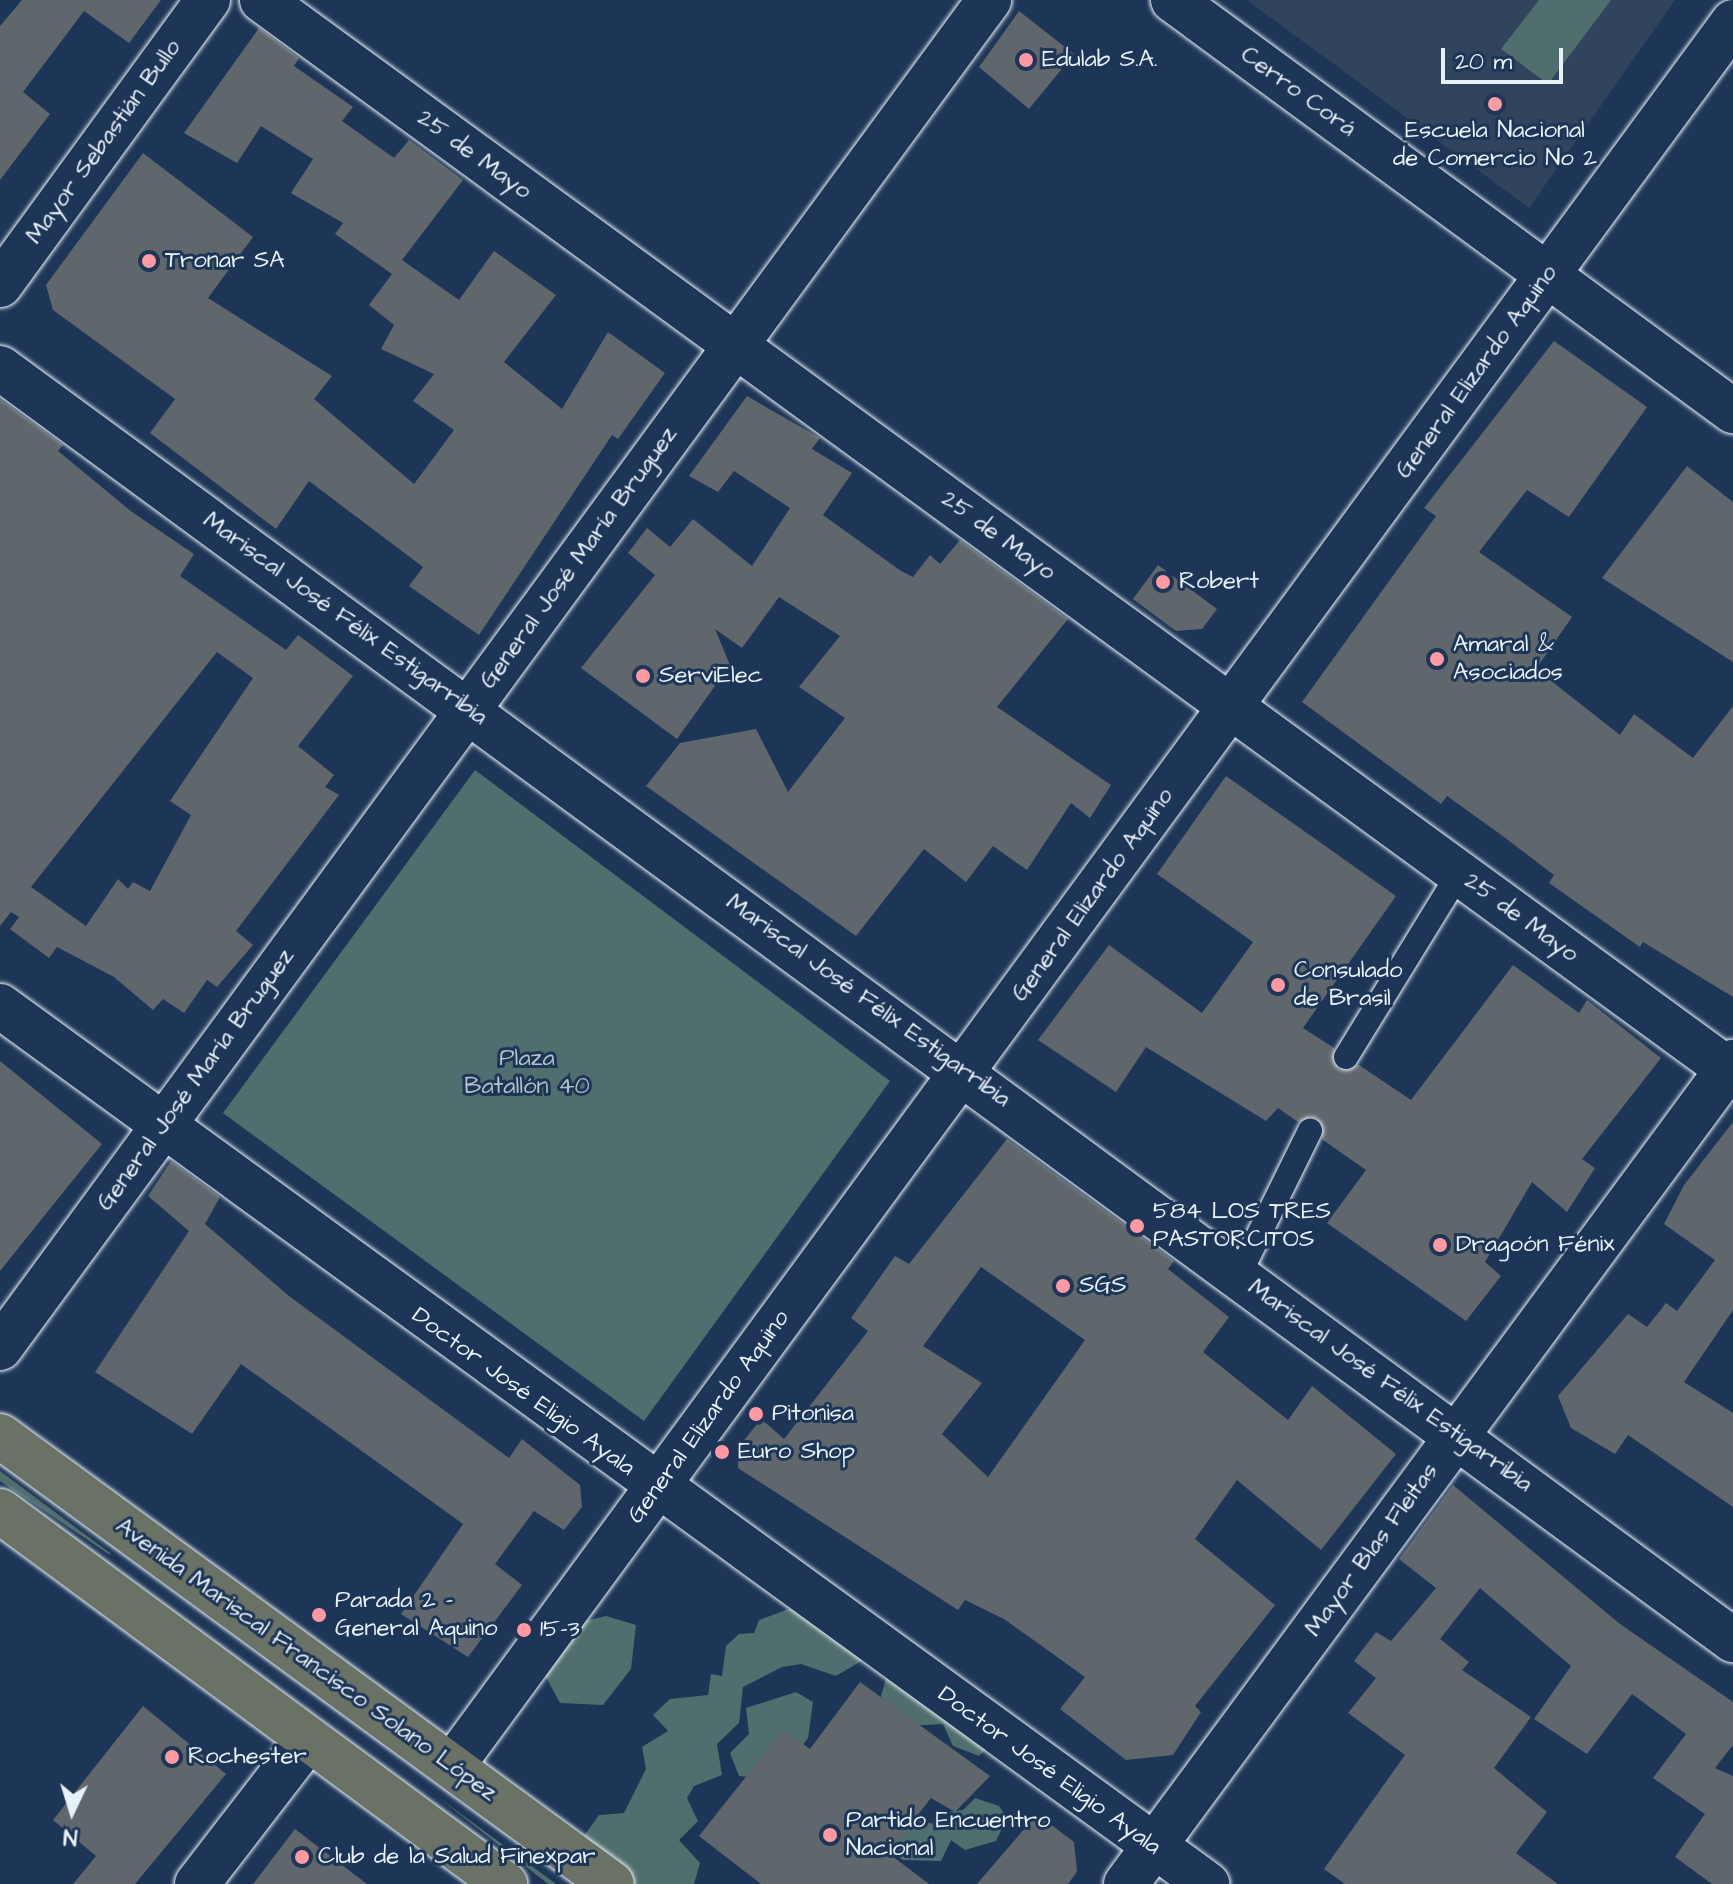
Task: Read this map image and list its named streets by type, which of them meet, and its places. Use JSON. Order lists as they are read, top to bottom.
{
  "streets": {
    "highway": ["Avenida Mariscal Francisco Solano López"],
    "street": [
      "Cerro Corá",
      "Mayor Sebastián Bullo",
      "25 de Mayo",
      "General Elizardo Aquino",
      "General José María Bruguez",
      "Mariscal José Félix Estigarribia",
      "Doctor José Eligio Ayala",
      "Mayor Blas Fleitas"
    ]
  },
  "crossings": [
    ["Cerro Corá", "General Elizardo Aquino"],
    ["25 de Mayo", "General Elizardo Aquino"],
    ["25 de Mayo", "General José María Bruguez"],
    ["25 de Mayo", "Mayor Blas Fleitas"],
    ["General Elizardo Aquino", "Mariscal José Félix Estigarribia"],
    ["General Elizardo Aquino", "Doctor José Eligio Ayala"],
    ["General Elizardo Aquino", "Avenida Mariscal Francisco Solano López"],
    ["General José María Bruguez", "Mariscal José Félix Estigarribia"],
    ["General José María Bruguez", "Doctor José Eligio Ayala"],
    ["Mariscal José Félix Estigarribia", "Mayor Blas Fleitas"],
    ["Doctor José Eligio Ayala", "Mayor Blas Fleitas"]
  ],
  "parks": ["Plaza Batallón 40"],
  "places": [
    "Edulab S.A.",
    "Escuela Nacional de Comercio No 2",
    "Tronar SA",
    "Robert",
    "Amaral & Asociados",
    "ServiElec",
    "Consulado de Brasil",
    "584 LOS TRES PASTORCITOS",
    "Dragoón Fénix",
    "SGS",
    "Pitonisa",
    "Euro Shop",
    "Parada 2 - General Aquino",
    "15-3",
    "Rochester",
    "Partido Encuentro Nacional",
    "Club de la Salud Finexpar"
  ],
  "scale_bar": "20 m",
  "north": "bottom"
}
